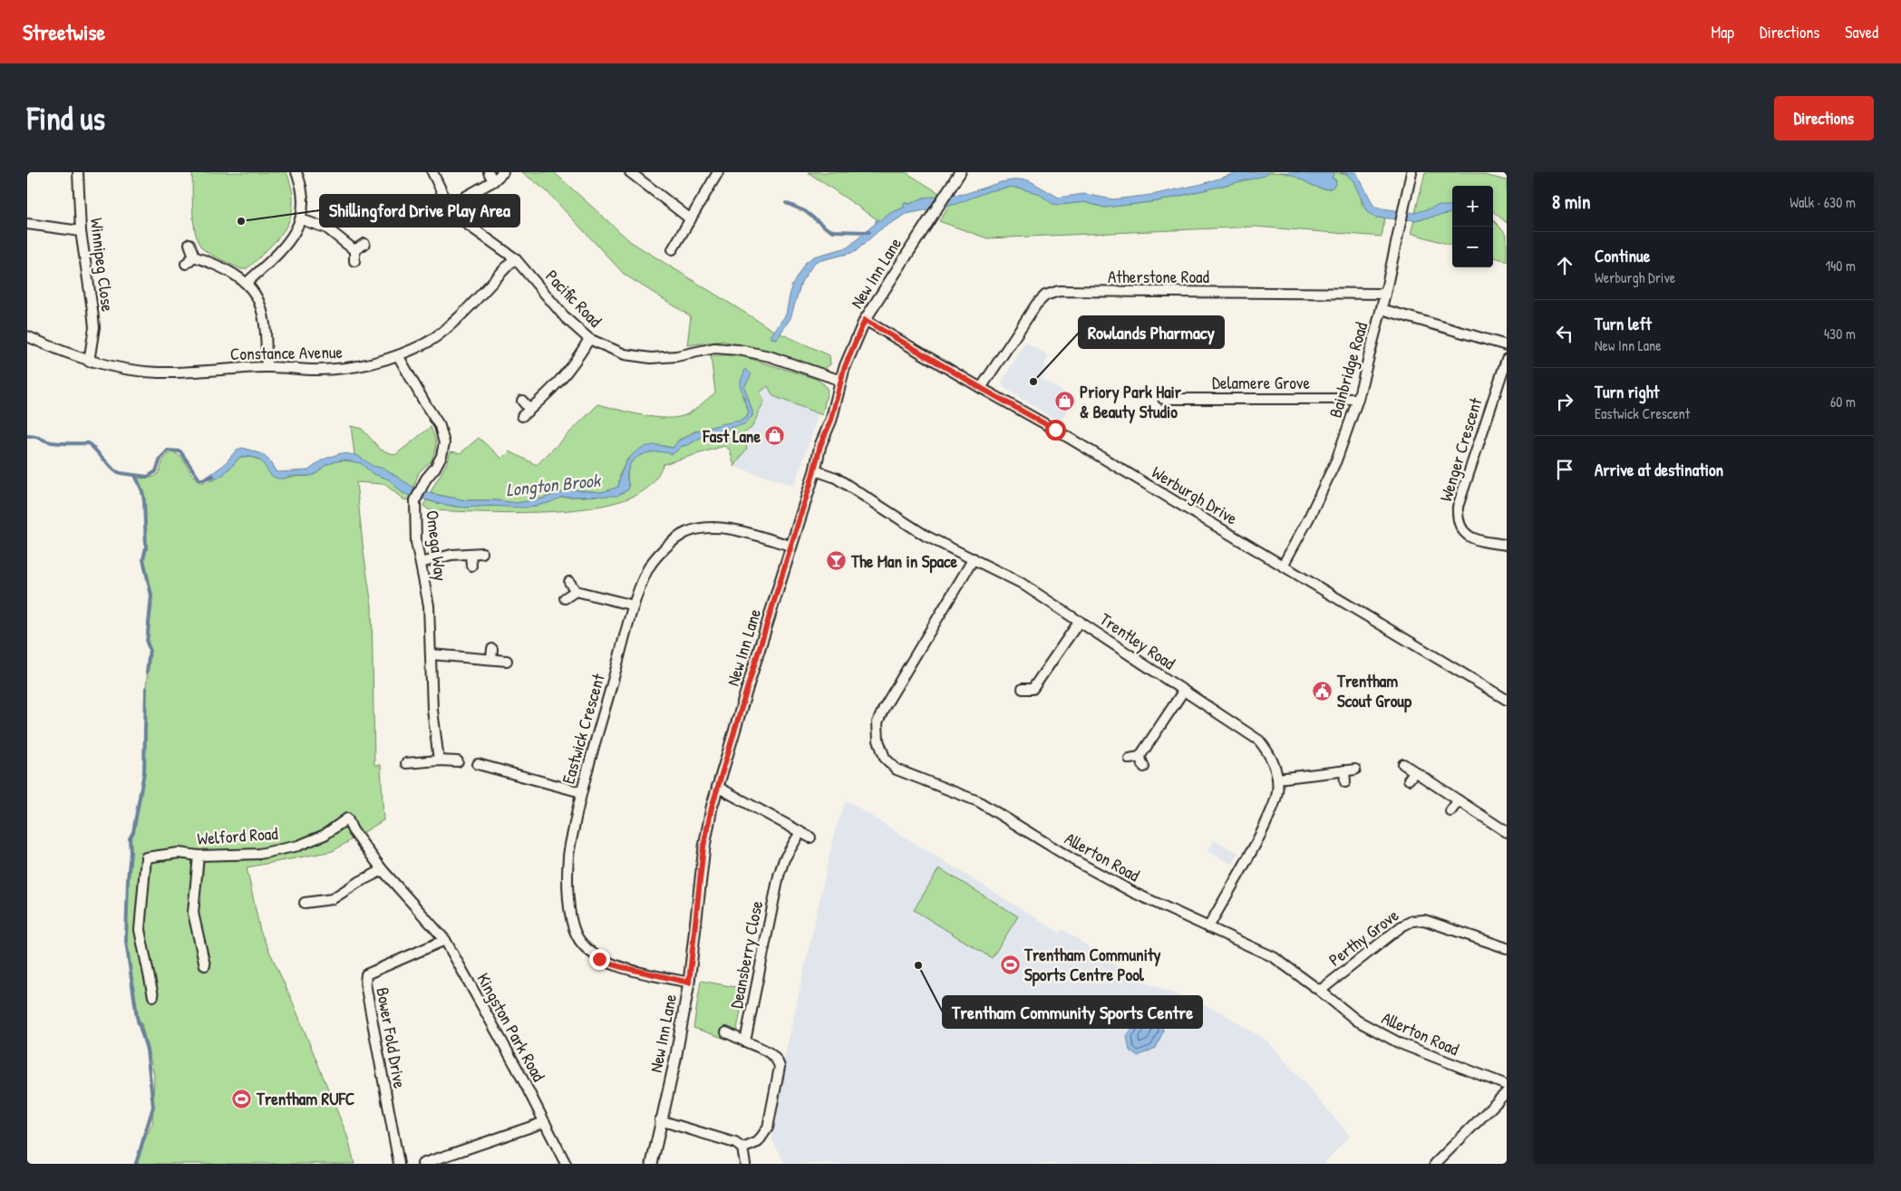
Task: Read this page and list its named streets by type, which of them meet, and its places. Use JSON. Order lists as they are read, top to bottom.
{
  "streets": {
    "street": [
      "Winnipeg Close",
      "New Inn Lane",
      "Atherstone Road",
      "Pacific Road",
      "Constance Avenue",
      "Bainbridge Road",
      "Delamere Grove",
      "Wenger Crescent",
      "Werburgh Drive",
      "Omega Way",
      "Trentley Road",
      "Eastwick Crescent",
      "Welford Road",
      "Allerton Road",
      "Perthy Grove",
      "Deansberry Close",
      "Kingston Park Road",
      "Bower Fold Drive"
    ]
  },
  "crossings": [
    ["Winnipeg Close", "Constance Avenue"],
    ["New Inn Lane", "Pacific Road"],
    ["New Inn Lane", "Werburgh Drive"],
    ["New Inn Lane", "Trentley Road"],
    ["New Inn Lane", "Eastwick Crescent"],
    ["Atherstone Road", "Bainbridge Road"],
    ["Atherstone Road", "Werburgh Drive"],
    ["Pacific Road", "Constance Avenue"],
    ["Constance Avenue", "Omega Way"],
    ["Bainbridge Road", "Delamere Grove"],
    ["Bainbridge Road", "Werburgh Drive"],
    ["Trentley Road", "Allerton Road"],
    ["Welford Road", "Kingston Park Road"],
    ["Allerton Road", "Perthy Grove"],
    ["Kingston Park Road", "Bower Fold Drive"]
  ],
  "water": ["Longton Brook"],
  "places": {
    "other": ["Shillingford Drive Play Area", "Rowlands Pharmacy", "Trentham Community Sports Centre"],
    "shop": ["Priory Park Hair & Beauty Studio", "Fast Lane"],
    "bar": ["The Man in Space"],
    "public building": ["Trentham Scout Group"],
    "sports": ["Trentham Community Sports Centre Pool", "Trentham RUFC"]
  },
  "page": {
    "header": "Streetwise",
    "nav": ["Map", "Directions", "Saved"],
    "buttons": "Directions",
    "title": "Find us",
    "heading": ["8 min", "Walk · 630 m"],
    "map_buttons": ["+", "−"],
    "list": [
      ["Continue", "Werburgh Drive", "140 m"],
      ["Turn left", "New Inn Lane", "430 m"],
      ["Turn right", "Eastwick Crescent", "60 m"],
      "Arrive at destination"
    ]
  }
}
